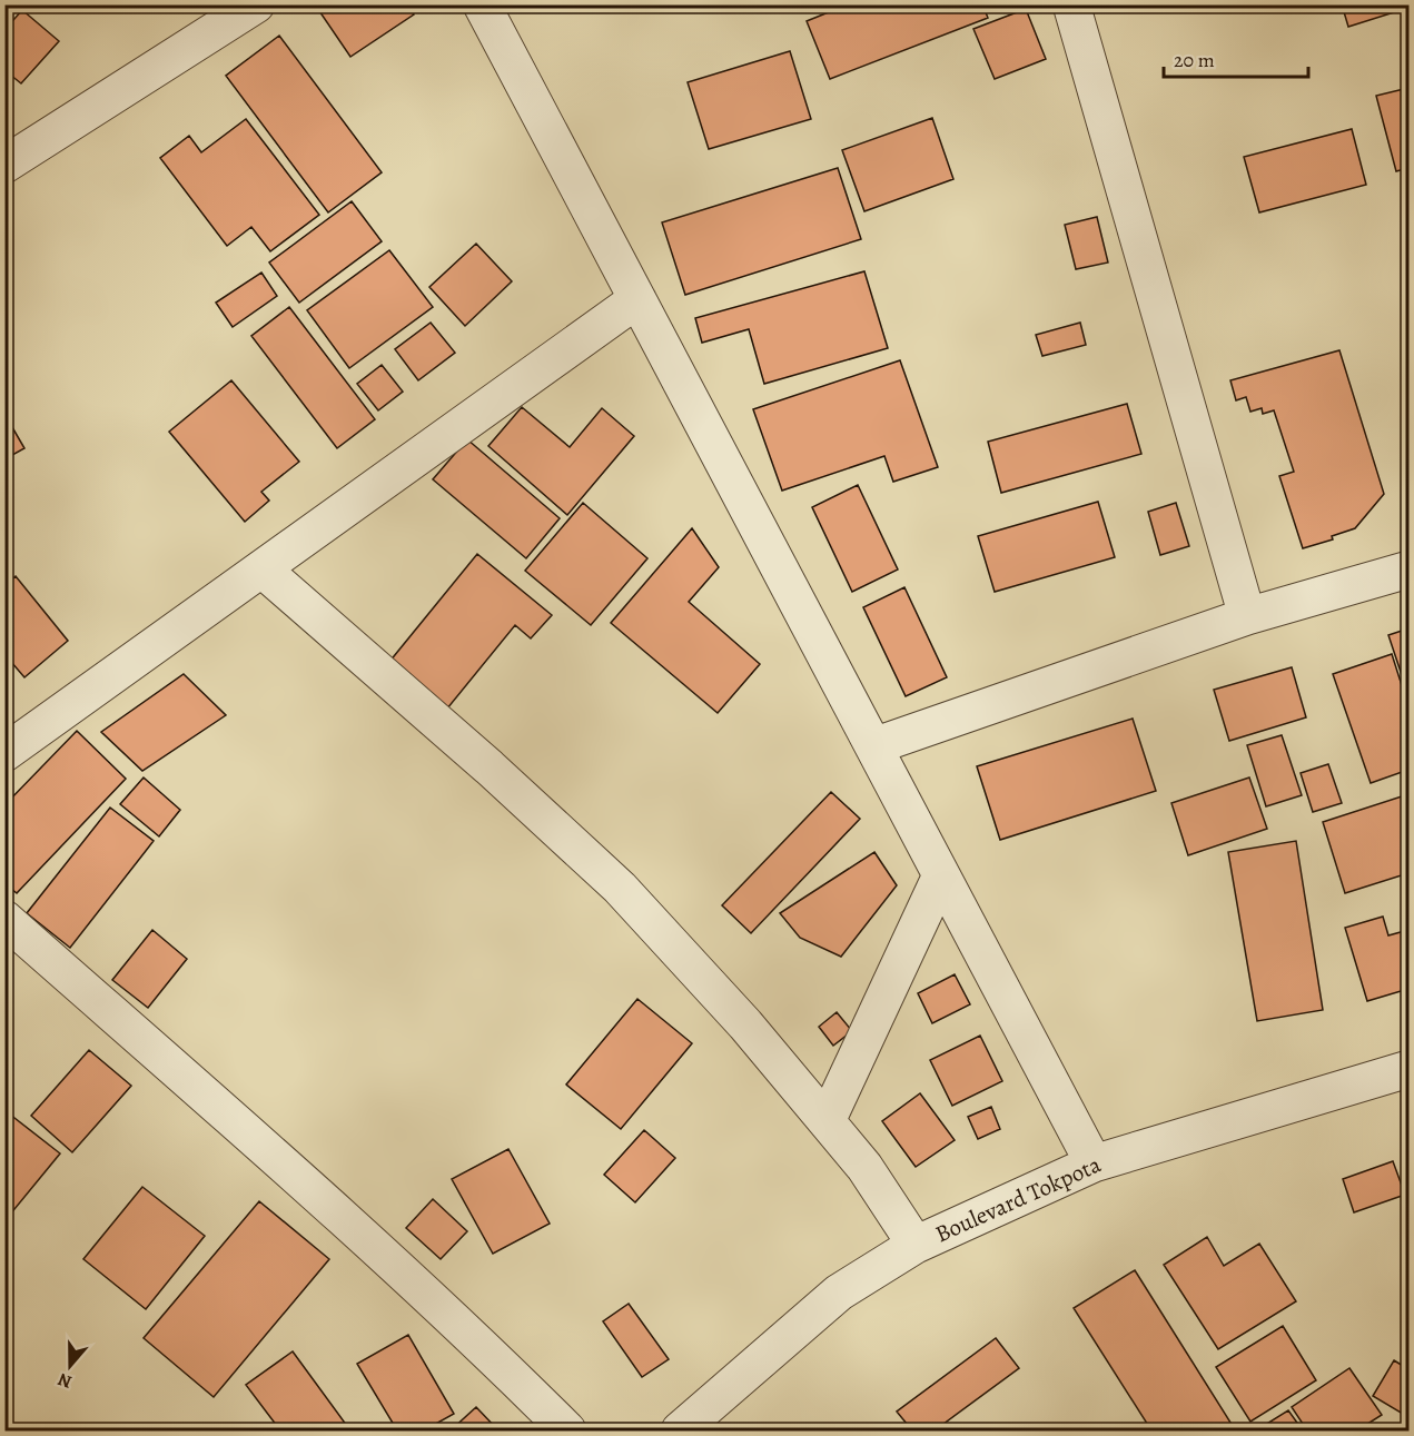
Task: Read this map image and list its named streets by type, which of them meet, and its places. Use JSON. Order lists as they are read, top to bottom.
{
  "streets": {
    "street": ["Boulevard Tokpota"]
  },
  "scale_bar": "20 m",
  "north": "bottom"
}
